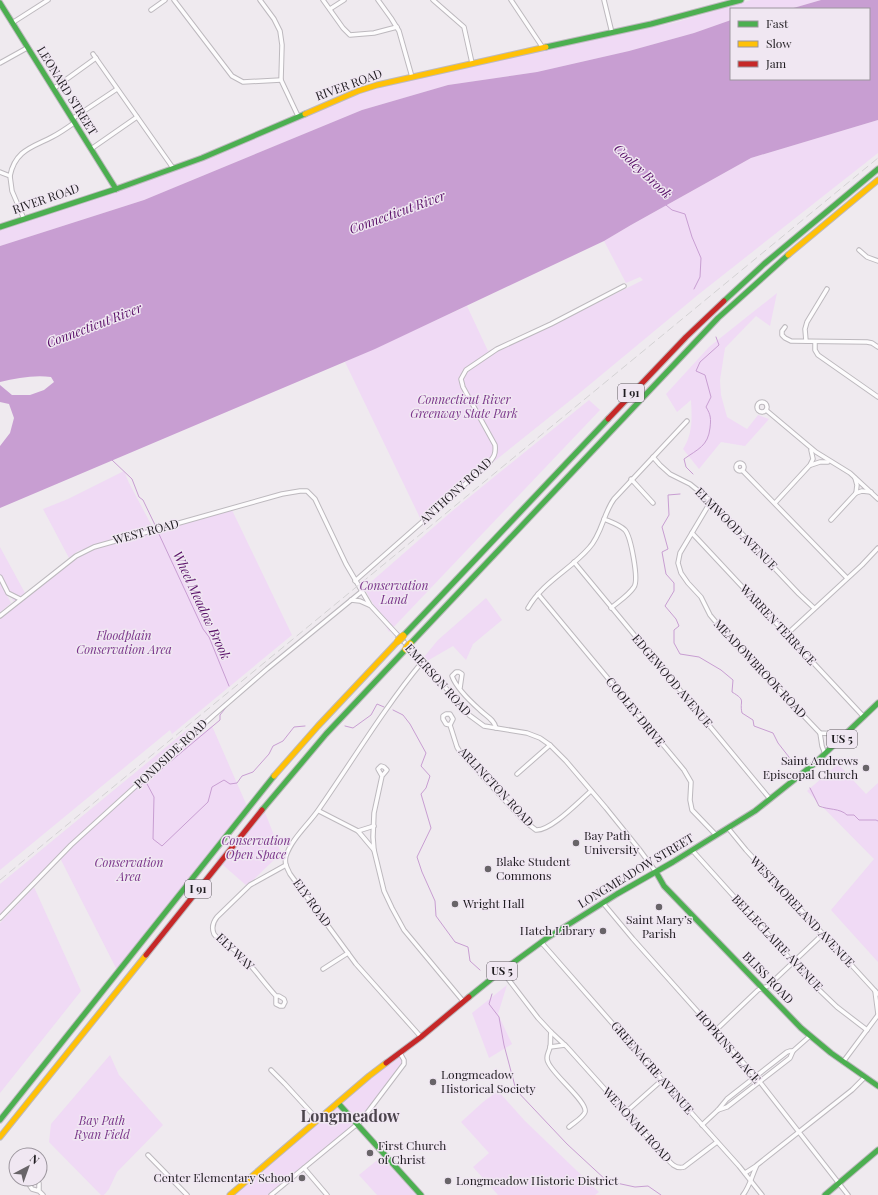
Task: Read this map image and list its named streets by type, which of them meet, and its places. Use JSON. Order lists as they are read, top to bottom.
{
  "streets": {
    "main road": [
      "RIVER ROAD",
      "LEONARD STREET",
      "I 91",
      "US 5",
      "LONGMEADOW STREET",
      "BLISS ROAD"
    ],
    "street": [
      "ANTHONY ROAD",
      "ELMWOOD AVENUE",
      "WEST ROAD",
      "WARREN TERRACE",
      "MEADOWBROOK ROAD",
      "EMERSON ROAD",
      "EDGEWOOD AVENUE",
      "COOLEY DRIVE",
      "PONDSIDE ROAD",
      "ARLINGTON ROAD",
      "ELY ROAD",
      "WESTMORELAND AVENUE",
      "BELLECLAIRE AVENUE",
      "ELY WAY",
      "HOPKINS PLACE",
      "GREENACRE AVENUE",
      "WENONAH ROAD"
    ]
  },
  "crossings": [
    ["RIVER ROAD", "LEONARD STREET"],
    ["ANTHONY ROAD", "EMERSON ROAD"],
    ["ELMWOOD AVENUE", "MEADOWBROOK ROAD"],
    ["WEST ROAD", "EMERSON ROAD"],
    ["WARREN TERRACE", "MEADOWBROOK ROAD"],
    ["WARREN TERRACE", "LONGMEADOW STREET"],
    ["EMERSON ROAD", "PONDSIDE ROAD"],
    ["EMERSON ROAD", "ARLINGTON ROAD"],
    ["EMERSON ROAD", "LONGMEADOW STREET"],
    ["EMERSON ROAD", "BLISS ROAD"],
    ["EDGEWOOD AVENUE", "LONGMEADOW STREET"],
    ["COOLEY DRIVE", "LONGMEADOW STREET"],
    ["LONGMEADOW STREET", "ELY ROAD"],
    ["LONGMEADOW STREET", "WESTMORELAND AVENUE"],
    ["LONGMEADOW STREET", "BELLECLAIRE AVENUE"],
    ["LONGMEADOW STREET", "BLISS ROAD"],
    ["LONGMEADOW STREET", "HOPKINS PLACE"],
    ["LONGMEADOW STREET", "GREENACRE AVENUE"],
    ["LONGMEADOW STREET", "WENONAH ROAD"],
    ["ELY ROAD", "ELY WAY"],
    ["GREENACRE AVENUE", "WENONAH ROAD"]
  ],
  "districts": ["Longmeadow"],
  "water": ["Cooley Brook", "Connecticut River", "Wheel Meadow Brook"],
  "parks": [
    "Connecticut River Greenway State Park",
    "Conservation Land",
    "Floodplain Conservation Area",
    "Conservation Open Space",
    "Conservation Area",
    "Bay Path Ryan Field"
  ],
  "places": [
    "Saint Andrews Episcopal Church",
    "Bay Path University",
    "Blake Student Commons",
    "Wright Hall",
    "Saint Mary’s Parish",
    "Hatch Library",
    "Longmeadow Historical Society",
    "First Church of Christ",
    "Center Elementary School",
    "Longmeadow Historic District"
  ],
  "legend": ["Fast", "Slow", "Jam"],
  "north": "top right"
}
